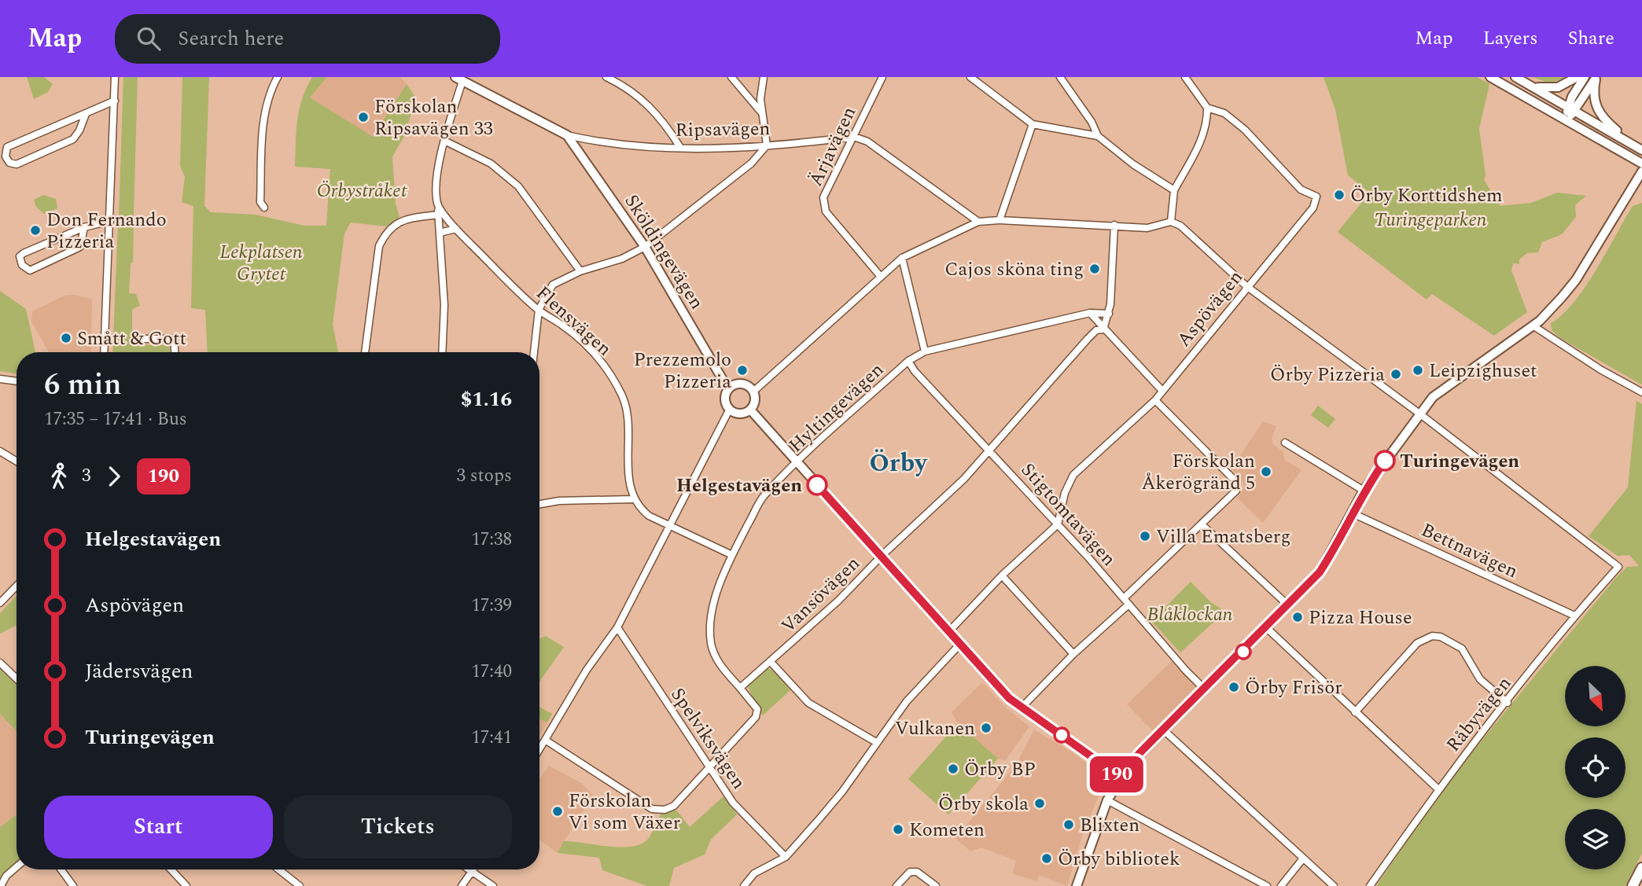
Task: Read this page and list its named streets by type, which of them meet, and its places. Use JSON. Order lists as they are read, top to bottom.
{
  "streets": {
    "street": [
      "Ripsavägen",
      "Ärjavägen",
      "Sköldingevägen",
      "Aspövägen",
      "Flensvägen",
      "Hyltingevägen",
      "Stigtomtavägen",
      "Bettnavägen",
      "Vansövägen",
      "Råbyvägen",
      "Spelviksvägen"
    ]
  },
  "crossings": [
    ["Ripsavägen", "Ärjavägen"],
    ["Ripsavägen", "Sköldingevägen"],
    ["Aspövägen", "Stigtomtavägen"],
    ["Hyltingevägen", "Stigtomtavägen"],
    ["Hyltingevägen", "Vansövägen"],
    ["Stigtomtavägen", "Vansövägen"],
    ["Bettnavägen", "Råbyvägen"]
  ],
  "districts": ["Örby"],
  "parks": [
    "Örbystråket",
    "Turingeparken",
    "Lekplatsen Grytet",
    "Blåklockan"
  ],
  "places": [
    "Förskolan Ripsavägen 33",
    "Örby Korttidshem",
    "Don Fernando Pizzeria",
    "Cajos sköna ting",
    "Smått & Gott",
    "Prezzemolo Pizzeria",
    "Leipzighuset",
    "Örby Pizzeria",
    "Turingevägen",
    "Förskolan Åkerögränd 5",
    "Helgestavägen",
    "Villa Ematsberg",
    "Pizza House",
    "Örby Frisör",
    "Vulkanen",
    "Örby BP",
    "Örby skola",
    "Förskolan Vi som Växer",
    "Blixten",
    "Kometen",
    "Örby bibliotek"
  ],
  "lines": ["bus line 190"],
  "north": "bottom right",
  "page": {
    "header": "Map",
    "search": "Search here",
    "nav": ["Map", "Layers", "Share"],
    "on_map": "190",
    "heading": ["6 min", "17:35 – 17:41 · Bus", "$1.16"],
    "legs": ["3", "190", "3 stops"],
    "list": [
      {
        "name": "Helgestavägen",
        "value": "17:38"
      },
      {
        "name": "Aspövägen",
        "value": "17:39"
      },
      {
        "name": "Jädersvägen",
        "value": "17:40"
      },
      {
        "name": "Turingevägen",
        "value": "17:41"
      }
    ],
    "buttons": ["Start", "Tickets"]
  }
}
